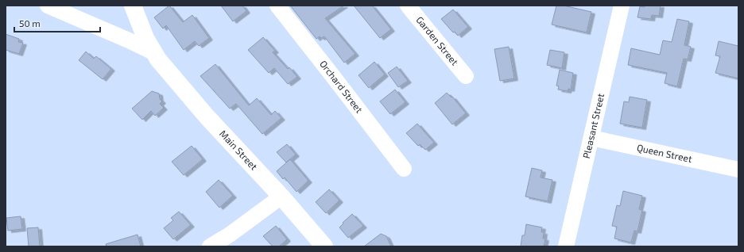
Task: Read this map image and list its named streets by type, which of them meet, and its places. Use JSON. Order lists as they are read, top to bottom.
{
  "streets": {
    "main road": ["Main Street"],
    "street": [
      "Garden Street",
      "Orchard Street",
      "Pleasant Street",
      "Queen Street"
    ]
  },
  "crossings": [
    ["Pleasant Street", "Queen Street"]
  ],
  "scale_bar": "50 m"
}
